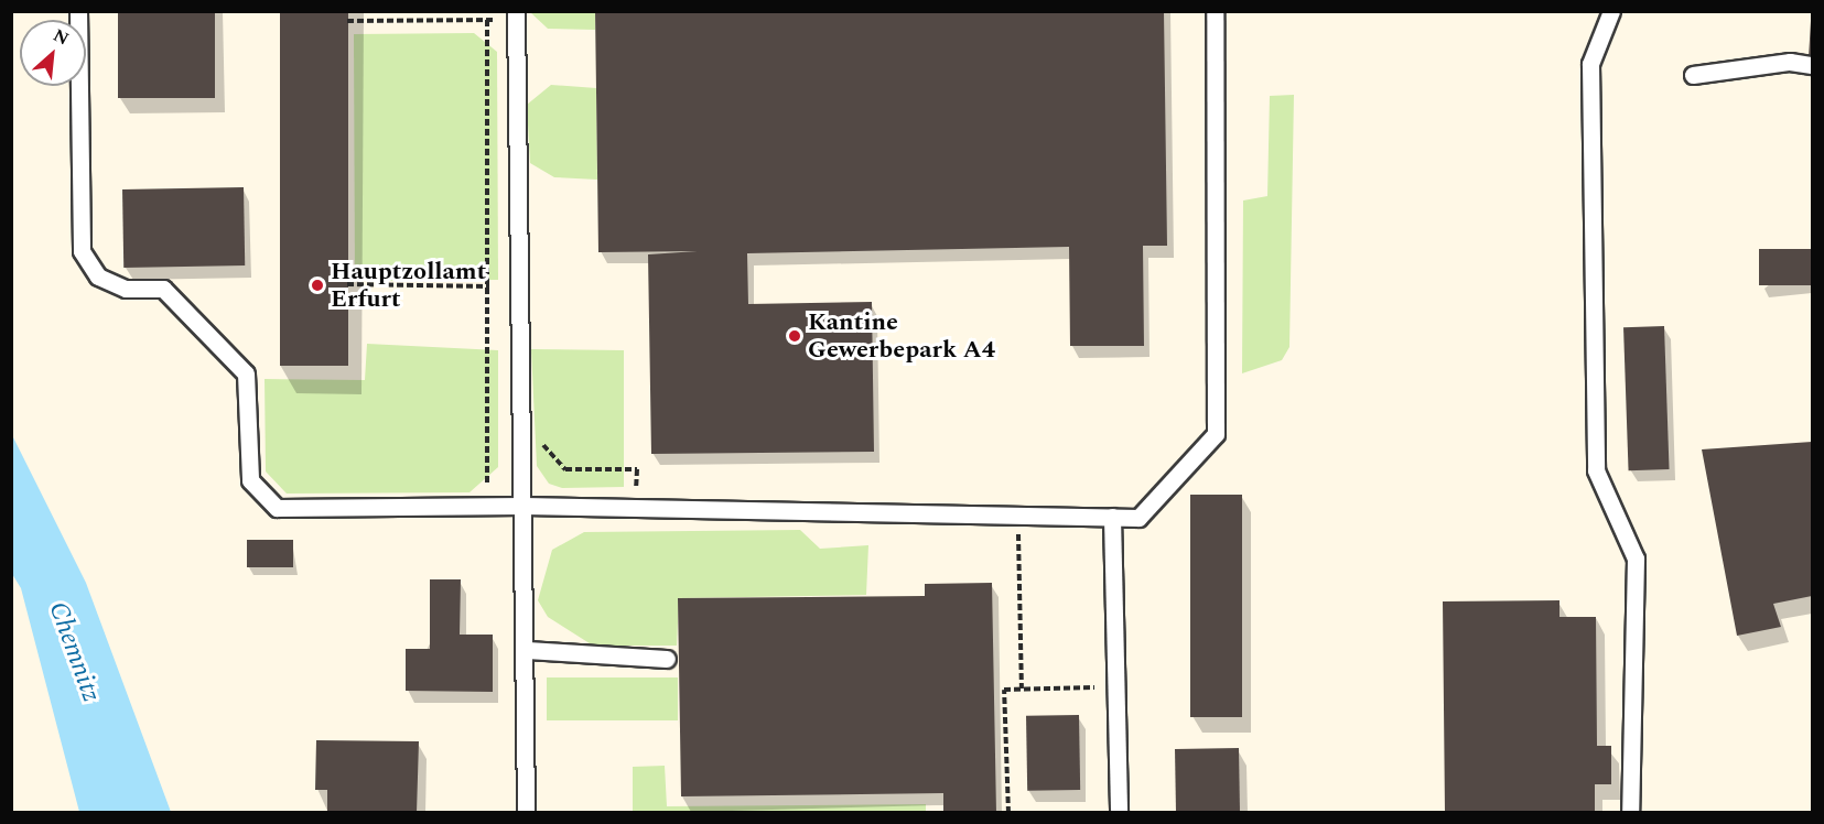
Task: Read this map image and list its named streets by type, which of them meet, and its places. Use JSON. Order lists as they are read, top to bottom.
{
  "water": ["Chemnitz"],
  "places": ["Hauptzollamt Erfurt", "Kantine Gewerbepark A4"],
  "north": "top right"
}
